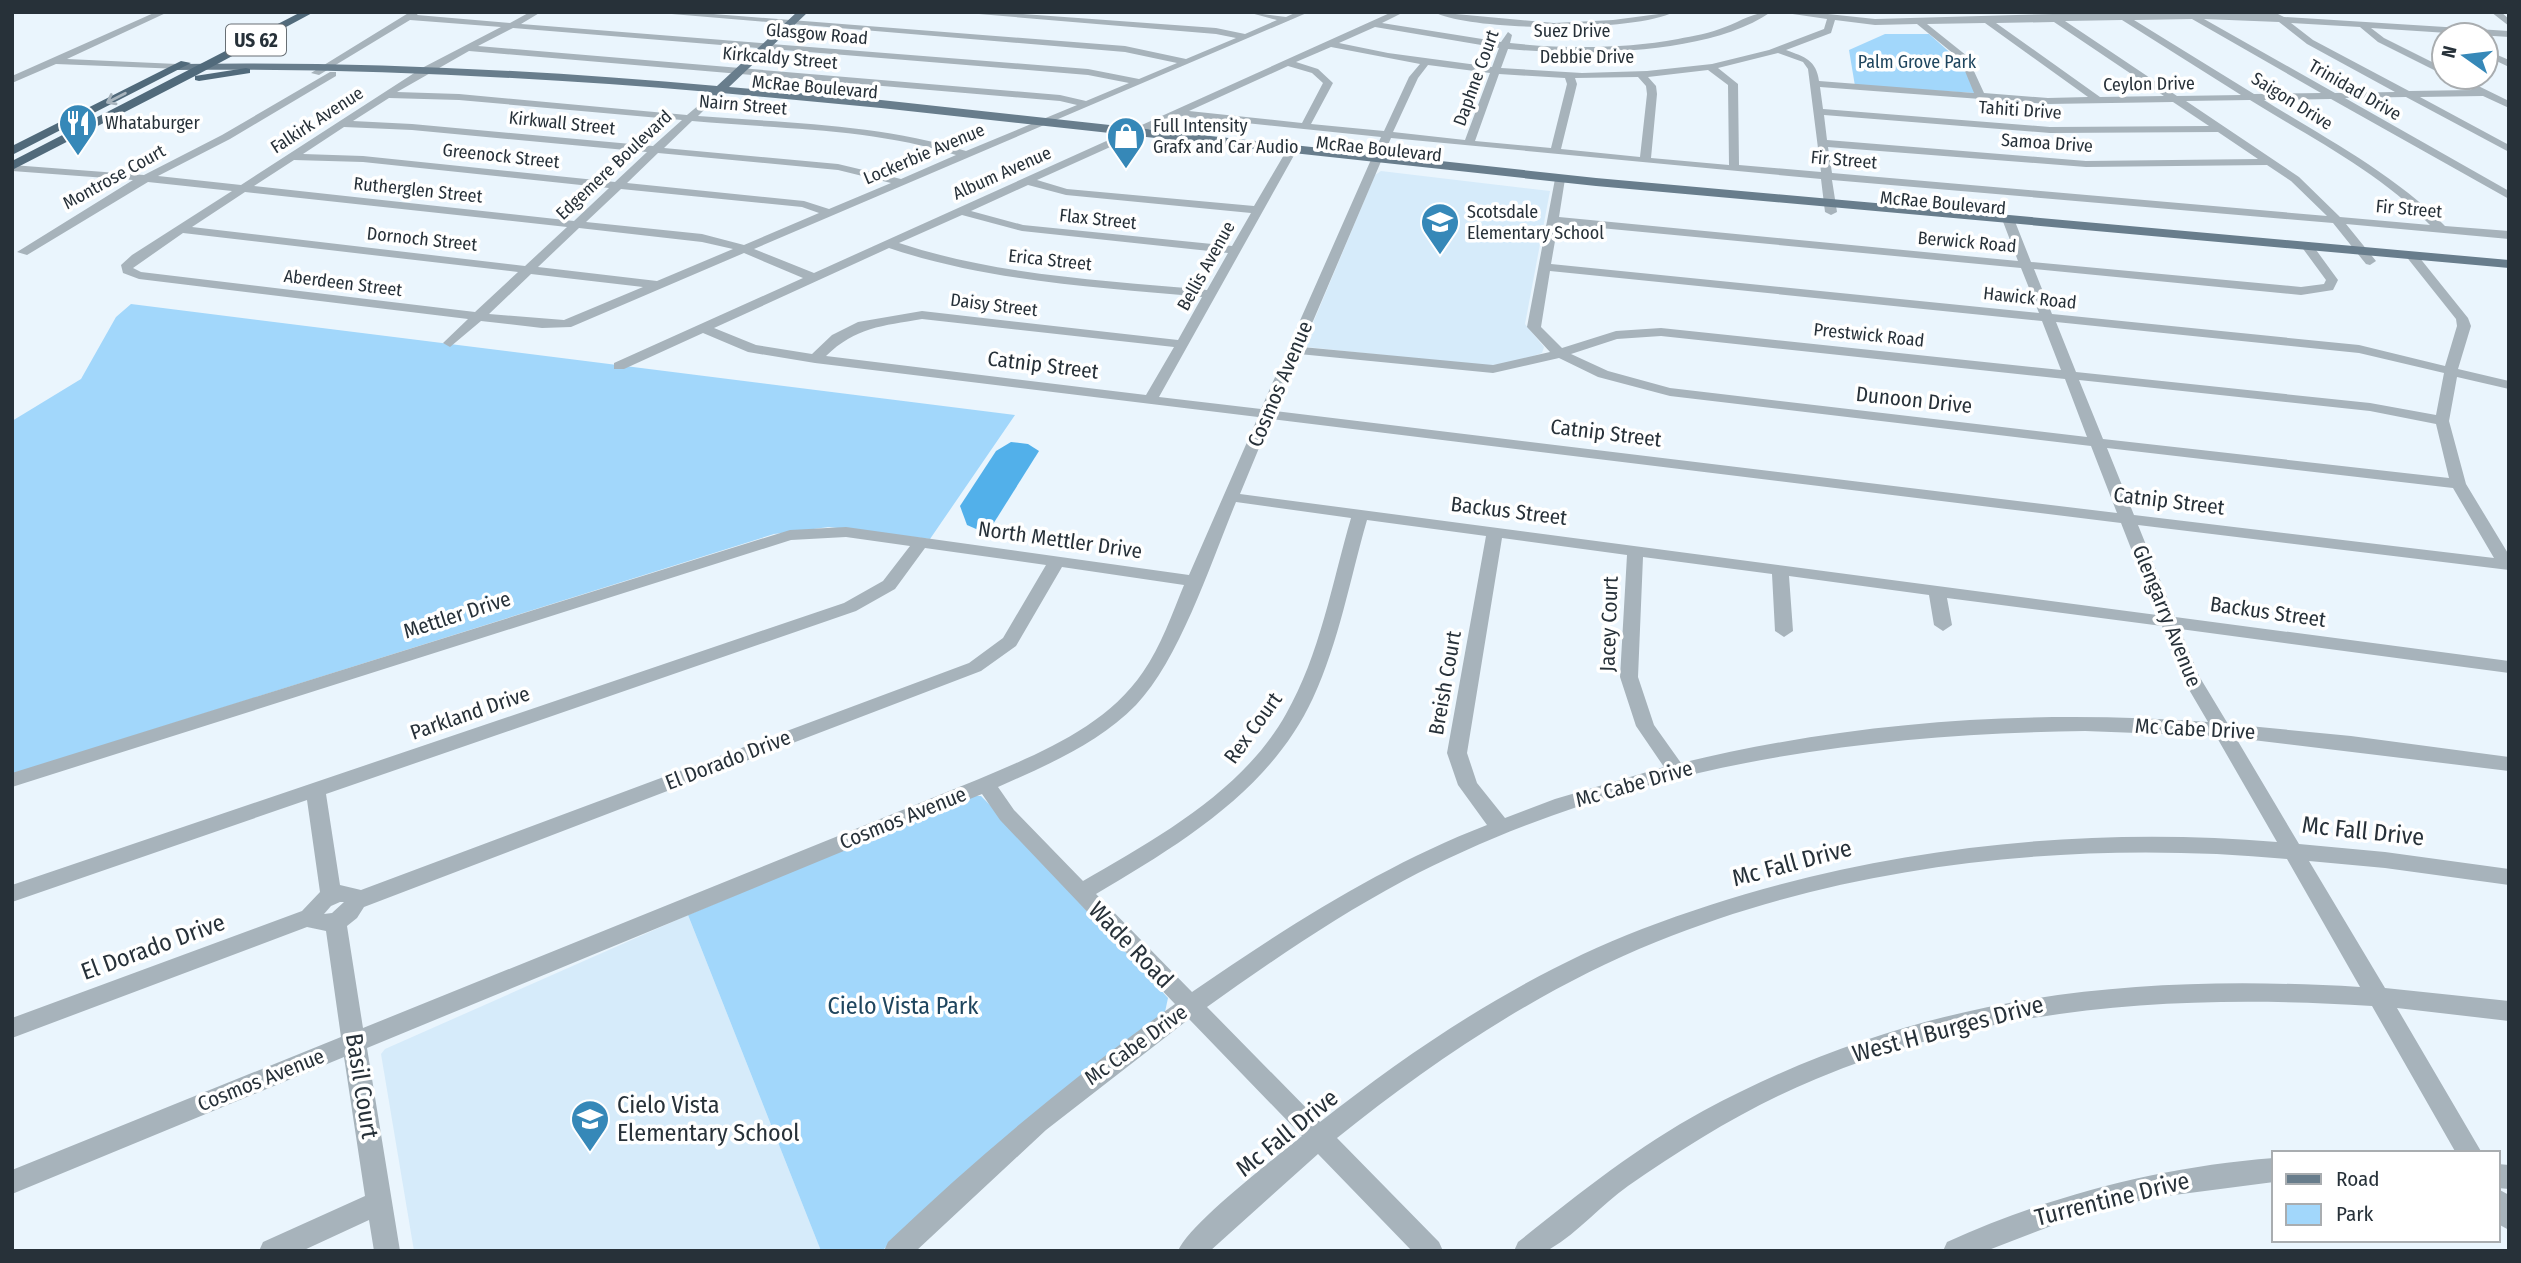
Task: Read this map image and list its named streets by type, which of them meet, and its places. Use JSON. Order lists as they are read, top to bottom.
{
  "streets": {
    "highway": ["US 62"],
    "main road": ["McRae Boulevard", "Edgemere Boulevard"],
    "street": [
      "Suez Drive",
      "Glasgow Road",
      "Debbie Drive",
      "Kirkcaldy Street",
      "Daphne Court",
      "Ceylon Drive",
      "Trinidad Drive",
      "Saigon Drive",
      "Nairn Street",
      "Tahiti Drive",
      "Falkirk Avenue",
      "Kirkwall Street",
      "Samoa Drive",
      "Lockerbie Avenue",
      "Greenock Street",
      "Fir Street",
      "Album Avenue",
      "Montrose Court",
      "Rutherglen Street",
      "Flax Street",
      "Dornoch Street",
      "Berwick Road",
      "Erica Street",
      "Bellis Avenue",
      "Aberdeen Street",
      "Hawick Road",
      "Daisy Street",
      "Prestwick Road",
      "Catnip Street",
      "Cosmos Avenue",
      "Dunoon Drive",
      "Backus Street",
      "North Mettler Drive",
      "Mettler Drive",
      "Glengarry Avenue",
      "Jacey Court",
      "Breish Court",
      "Parkland Drive",
      "Rex Court",
      "Mc Cabe Drive",
      "El Dorado Drive",
      "Mc Fall Drive",
      "Wade Road",
      "West H Burges Drive",
      "Basil Court",
      "Turrentine Drive"
    ]
  },
  "crossings": [
    ["Suez Drive", "Daphne Court"],
    ["Suez Drive", "Album Avenue"],
    ["Glasgow Road", "Falkirk Avenue"],
    ["Glasgow Road", "Lockerbie Avenue"],
    ["Glasgow Road", "Edgemere Boulevard"],
    ["Glasgow Road", "Montrose Court"],
    ["US 62", "McRae Boulevard"],
    ["US 62", "Rutherglen Street"],
    ["Debbie Drive", "Daphne Court"],
    ["Debbie Drive", "Album Avenue"],
    ["Debbie Drive", "Cosmos Avenue"],
    ["Kirkcaldy Street", "Falkirk Avenue"],
    ["Kirkcaldy Street", "Lockerbie Avenue"],
    ["Kirkcaldy Street", "Edgemere Boulevard"],
    ["Daphne Court", "Fir Street"],
    ["Ceylon Drive", "Trinidad Drive"],
    ["Ceylon Drive", "Saigon Drive"],
    ["McRae Boulevard", "Falkirk Avenue"],
    ["McRae Boulevard", "Lockerbie Avenue"],
    ["McRae Boulevard", "Edgemere Boulevard"],
    ["McRae Boulevard", "Album Avenue"],
    ["McRae Boulevard", "Montrose Court"],
    ["McRae Boulevard", "Berwick Road"],
    ["McRae Boulevard", "Bellis Avenue"],
    ["McRae Boulevard", "Cosmos Avenue"],
    ["McRae Boulevard", "Dunoon Drive"],
    ["McRae Boulevard", "Glengarry Avenue"],
    ["Saigon Drive", "Fir Street"],
    ["Nairn Street", "Falkirk Avenue"],
    ["Nairn Street", "Lockerbie Avenue"],
    ["Nairn Street", "Edgemere Boulevard"],
    ["Falkirk Avenue", "Kirkwall Street"],
    ["Falkirk Avenue", "Greenock Street"],
    ["Falkirk Avenue", "Rutherglen Street"],
    ["Falkirk Avenue", "Dornoch Street"],
    ["Falkirk Avenue", "Aberdeen Street"],
    ["Kirkwall Street", "Lockerbie Avenue"],
    ["Kirkwall Street", "Edgemere Boulevard"],
    ["Lockerbie Avenue", "Greenock Street"],
    ["Lockerbie Avenue", "Rutherglen Street"],
    ["Lockerbie Avenue", "Dornoch Street"],
    ["Lockerbie Avenue", "Aberdeen Street"],
    ["Greenock Street", "Edgemere Boulevard"],
    ["Fir Street", "Album Avenue"],
    ["Fir Street", "Cosmos Avenue"],
    ["Edgemere Boulevard", "Rutherglen Street"],
    ["Edgemere Boulevard", "Dornoch Street"],
    ["Edgemere Boulevard", "Aberdeen Street"],
    ["Album Avenue", "Rutherglen Street"],
    ["Album Avenue", "Flax Street"],
    ["Album Avenue", "Erica Street"],
    ["Album Avenue", "Catnip Street"],
    ["Montrose Court", "Rutherglen Street"],
    ["Flax Street", "Bellis Avenue"],
    ["Berwick Road", "Dunoon Drive"],
    ["Berwick Road", "Glengarry Avenue"],
    ["Erica Street", "Bellis Avenue"],
    ["Bellis Avenue", "Daisy Street"],
    ["Bellis Avenue", "Catnip Street"],
    ["Hawick Road", "Dunoon Drive"],
    ["Hawick Road", "Glengarry Avenue"],
    ["Daisy Street", "Catnip Street"],
    ["Prestwick Road", "Cosmos Avenue"],
    ["Prestwick Road", "Dunoon Drive"],
    ["Prestwick Road", "Glengarry Avenue"],
    ["Catnip Street", "Cosmos Avenue"],
    ["Catnip Street", "Glengarry Avenue"],
    ["Cosmos Avenue", "Backus Street"],
    ["Cosmos Avenue", "North Mettler Drive"],
    ["Cosmos Avenue", "Wade Road"],
    ["Cosmos Avenue", "Basil Court"],
    ["Dunoon Drive", "Glengarry Avenue"],
    ["Backus Street", "Glengarry Avenue"],
    ["Backus Street", "Jacey Court"],
    ["Backus Street", "Breish Court"],
    ["Backus Street", "Rex Court"],
    ["North Mettler Drive", "Mettler Drive"],
    ["North Mettler Drive", "Parkland Drive"],
    ["North Mettler Drive", "El Dorado Drive"],
    ["Mettler Drive", "Parkland Drive"],
    ["Glengarry Avenue", "Mc Cabe Drive"],
    ["Glengarry Avenue", "Mc Fall Drive"],
    ["Glengarry Avenue", "West H Burges Drive"],
    ["Jacey Court", "Mc Cabe Drive"],
    ["Breish Court", "Mc Cabe Drive"],
    ["Rex Court", "Wade Road"],
    ["Mc Cabe Drive", "Wade Road"],
    ["Mc Fall Drive", "Wade Road"]
  ],
  "parks": ["Palm Grove Park", "Cielo Vista Park"],
  "places": {
    "restaurant": ["Whataburger"],
    "shop": ["Full Intensity Grafx and Car Audio"],
    "school or university": ["Scotsdale Elementary School", "Cielo Vista Elementary School"]
  },
  "legend": ["Road", "Park"],
  "north": "left"
}
